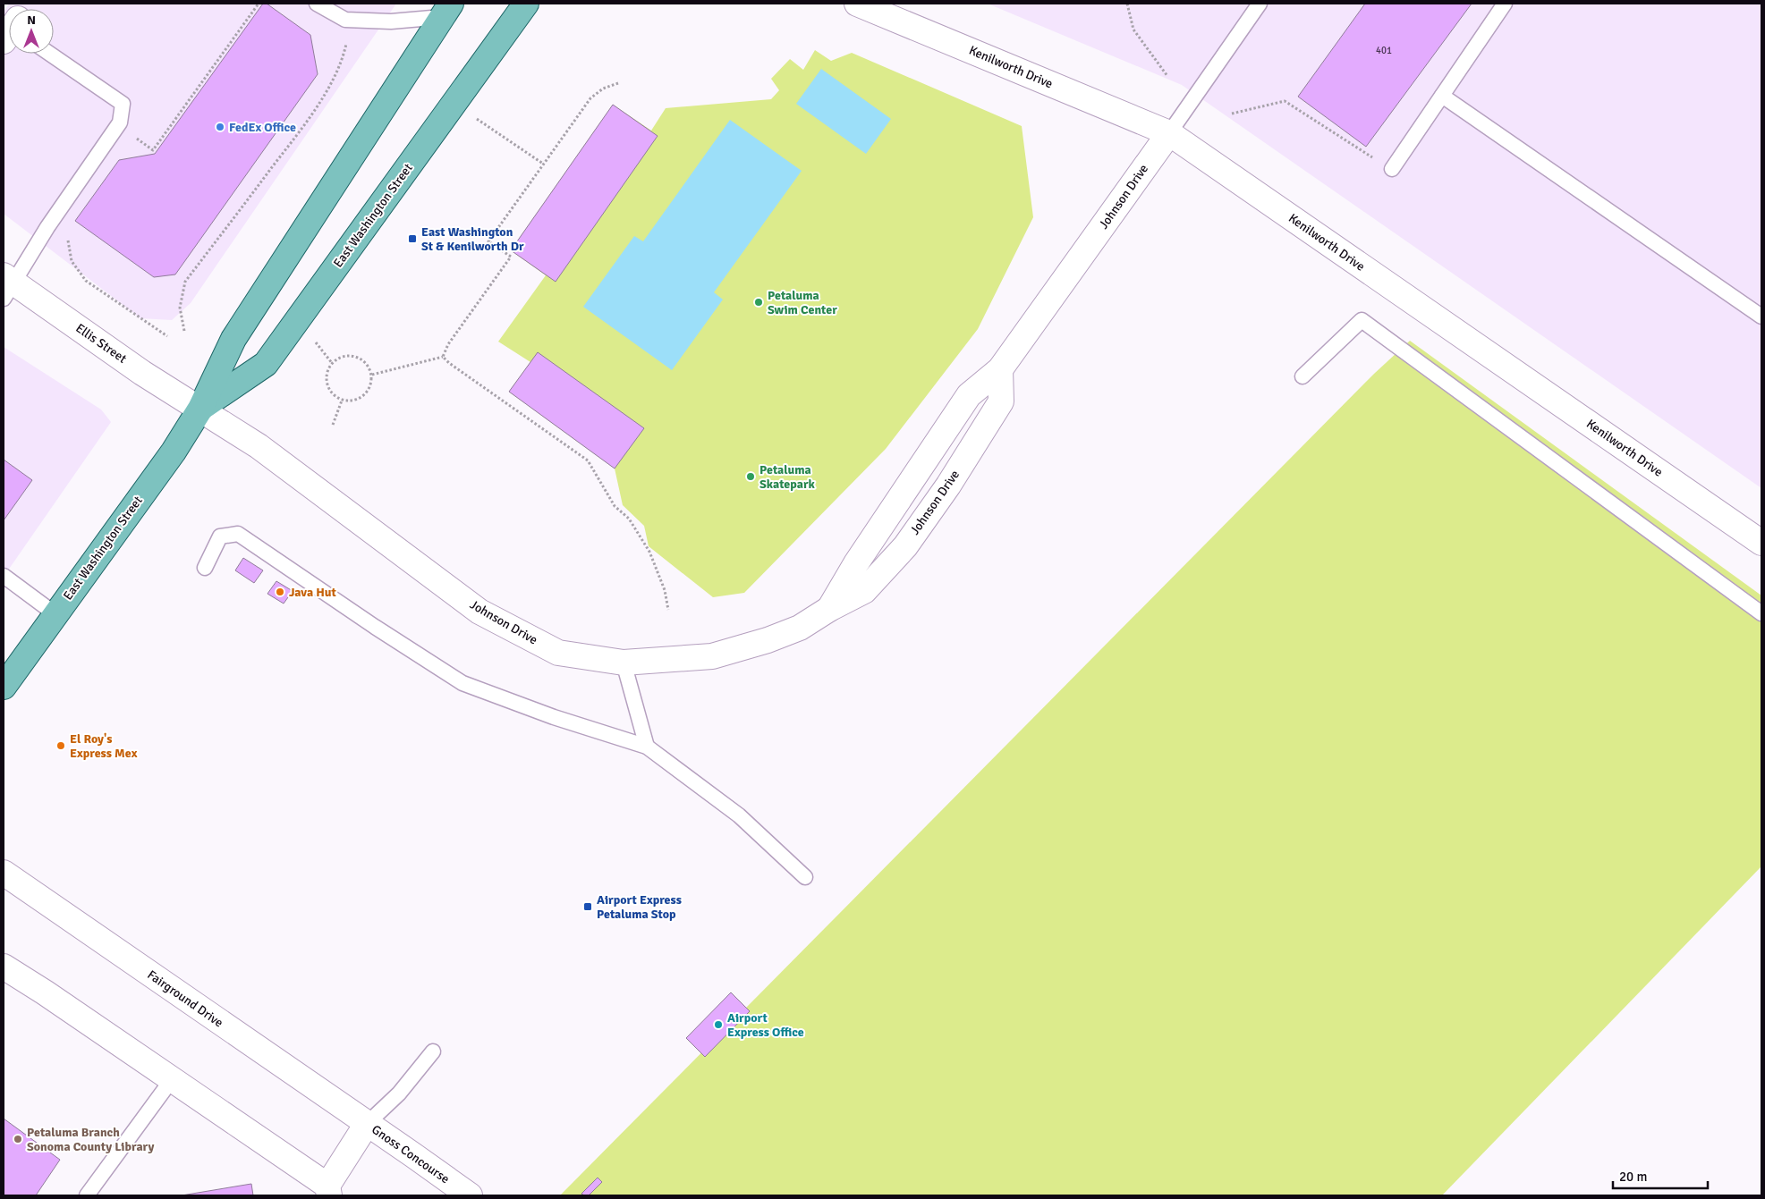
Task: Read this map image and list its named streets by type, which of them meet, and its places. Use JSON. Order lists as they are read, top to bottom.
{
  "streets": {
    "main road": ["East Washington Street"],
    "street": [
      "Kenilworth Drive",
      "Johnson Drive",
      "Ellis Street",
      "Fairground Drive",
      "Gnoss Concourse"
    ]
  },
  "crossings": [
    ["Kenilworth Drive", "Johnson Drive"],
    ["Johnson Drive", "East Washington Street"],
    ["Johnson Drive", "Ellis Street"],
    ["East Washington Street", "Ellis Street"],
    ["Fairground Drive", "Gnoss Concourse"]
  ],
  "places": {
    "other": [
      "FedEx Office",
      "Petaluma Swim Center",
      "Petaluma Skatepark",
      "Java Hut",
      "El Roy's Express Mex",
      "Airport Express Office",
      "Petaluma Branch Sonoma County Library"
    ],
    "transit": ["East Washington St & Kenilworth Dr", "Airport Express Petaluma Stop"]
  },
  "house_numbers": ["401"],
  "scale_bar": "20 m",
  "north": "top"
}
